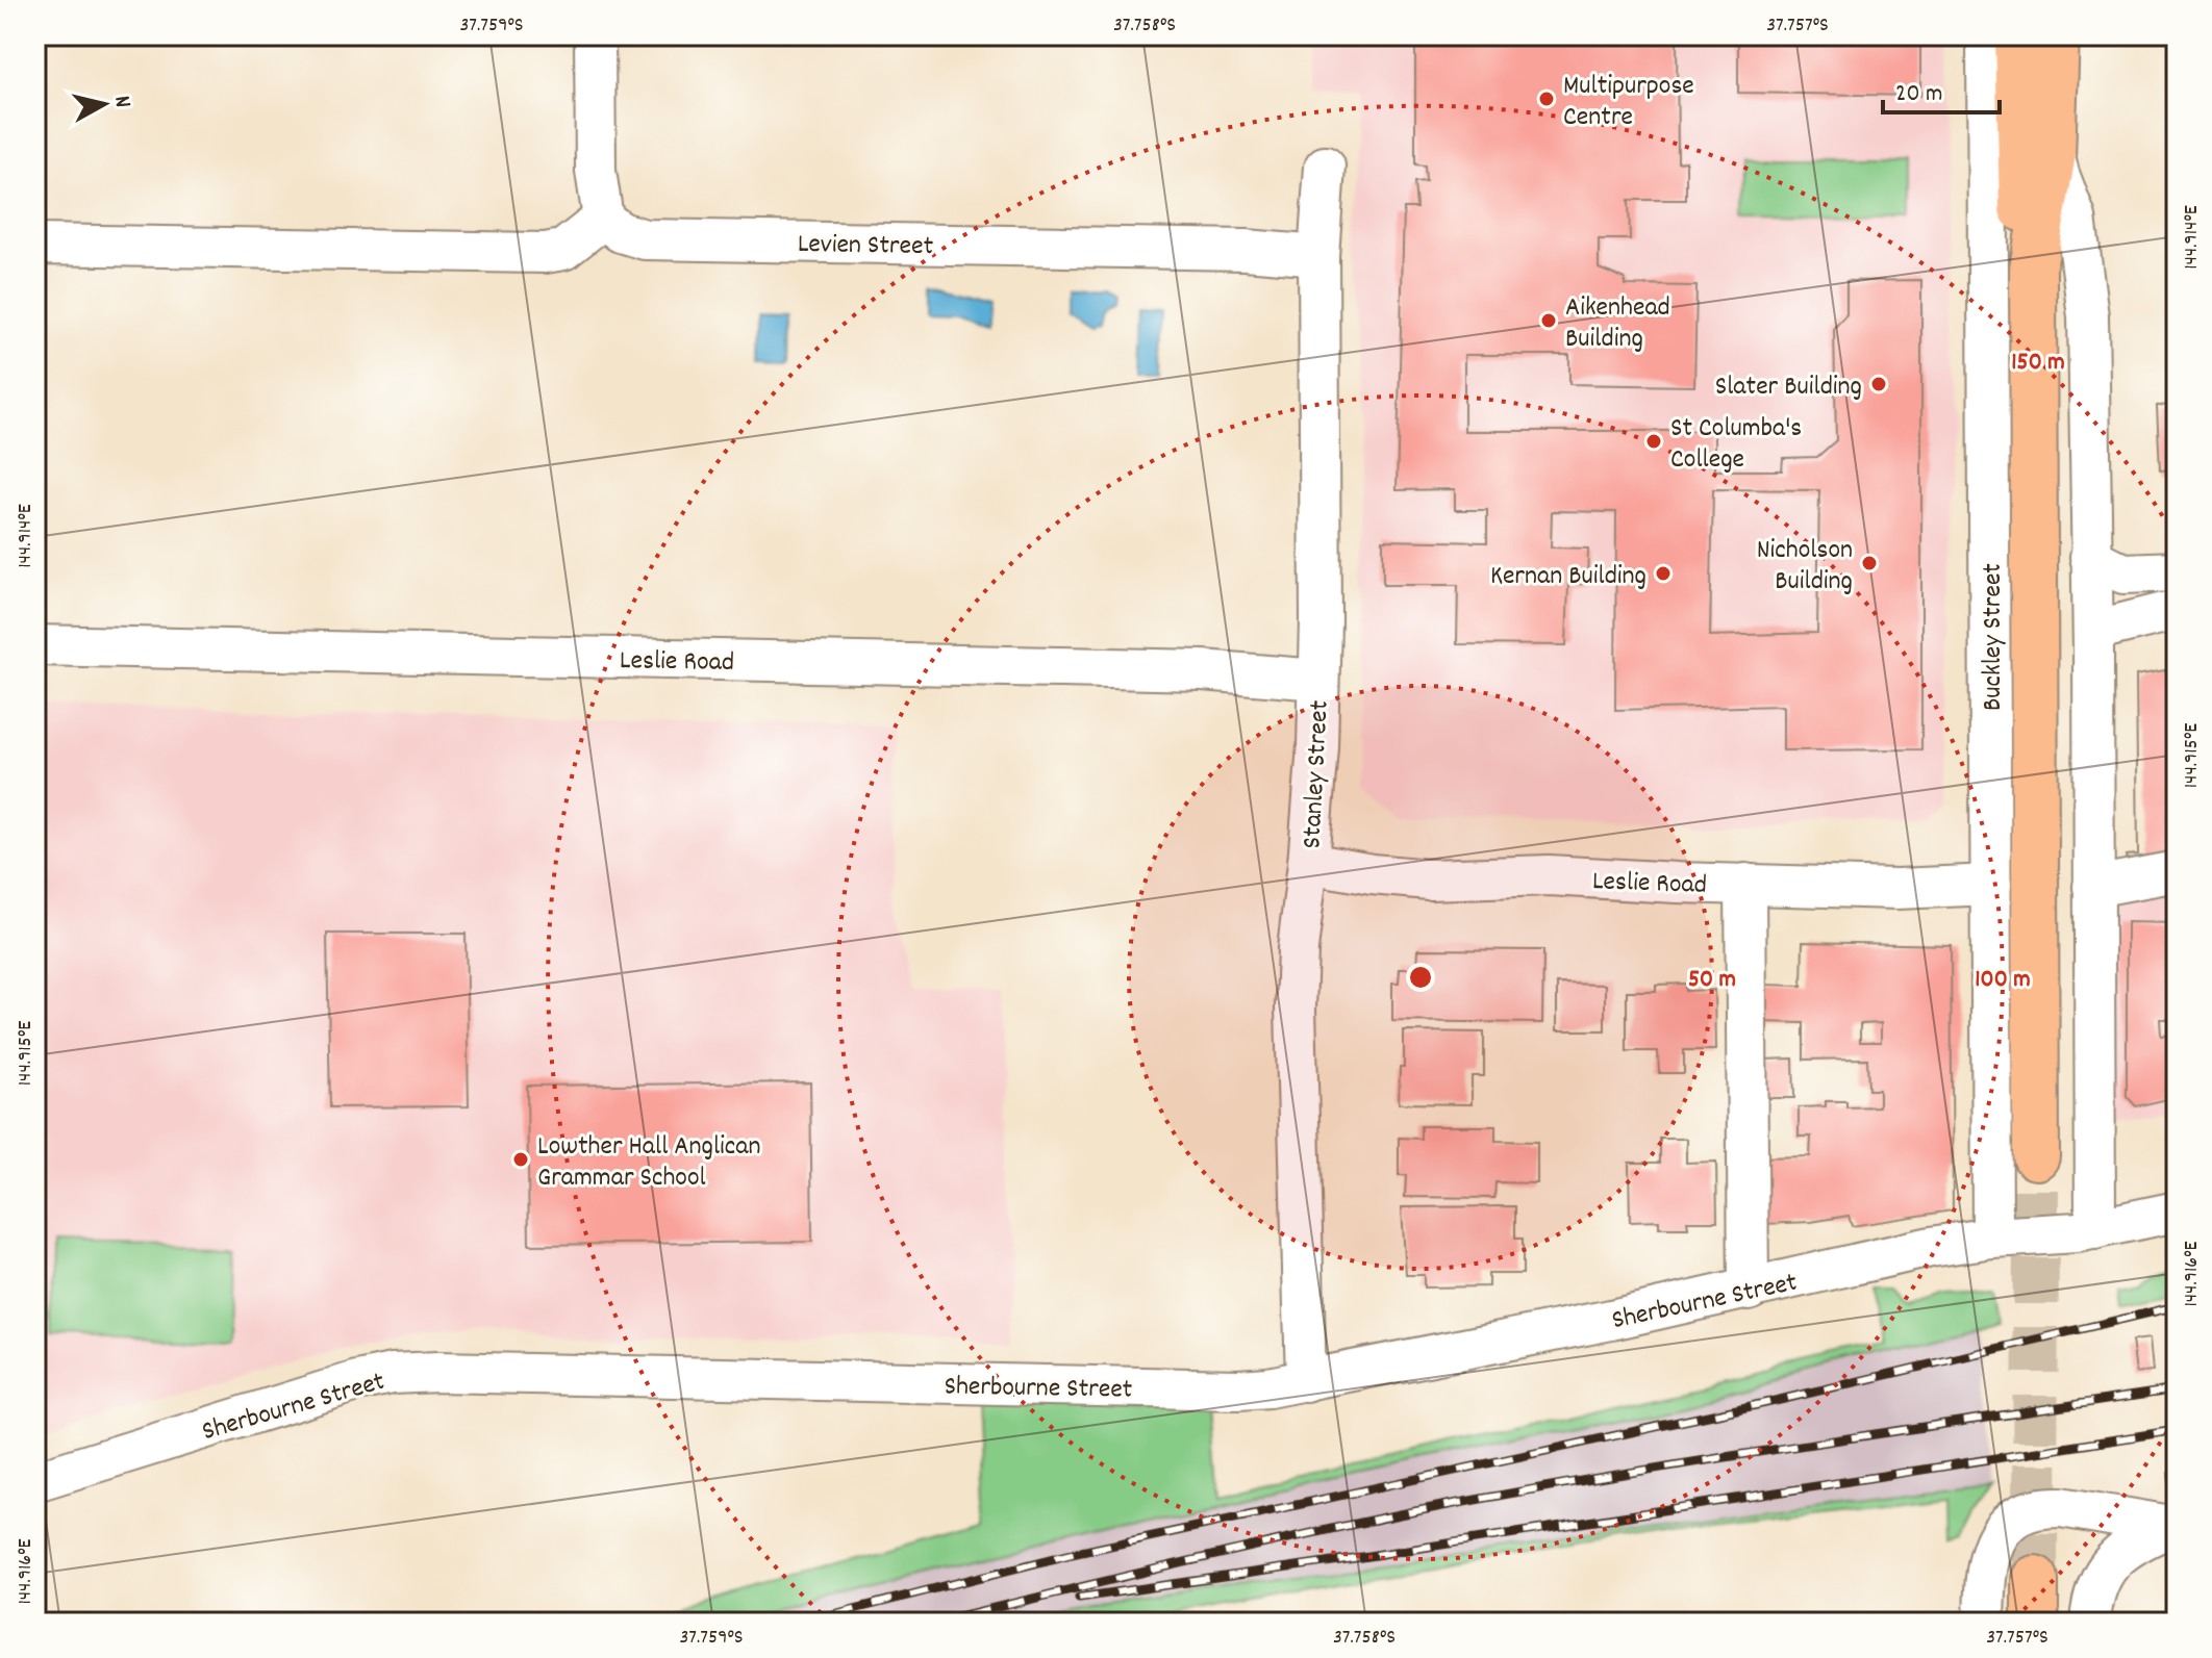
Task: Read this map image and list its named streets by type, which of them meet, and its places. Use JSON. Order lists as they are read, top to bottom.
{
  "streets": {
    "main road": ["Buckley Street"],
    "street": [
      "Levien Street",
      "Leslie Road",
      "Stanley Street",
      "Sherbourne Street"
    ]
  },
  "crossings": [
    ["Levien Street", "Stanley Street"],
    ["Buckley Street", "Leslie Road"],
    ["Buckley Street", "Sherbourne Street"],
    ["Leslie Road", "Stanley Street"],
    ["Stanley Street", "Sherbourne Street"]
  ],
  "places": [
    "Multipurpose Centre",
    "Aikenhead Building",
    "Slater Building",
    "St Columba's College",
    "Nicholson Building",
    "Kernan Building",
    "Lowther Hall Anglican Grammar School"
  ],
  "scale_bar": "20 m",
  "north": "right",
  "coordinates": [
    "37.759°S",
    "37.758°S",
    "37.757°S",
    "144.914°E",
    "144.915°E",
    "144.916°E"
  ],
  "rings": ["150 m", "50 m", "100 m"]
}
